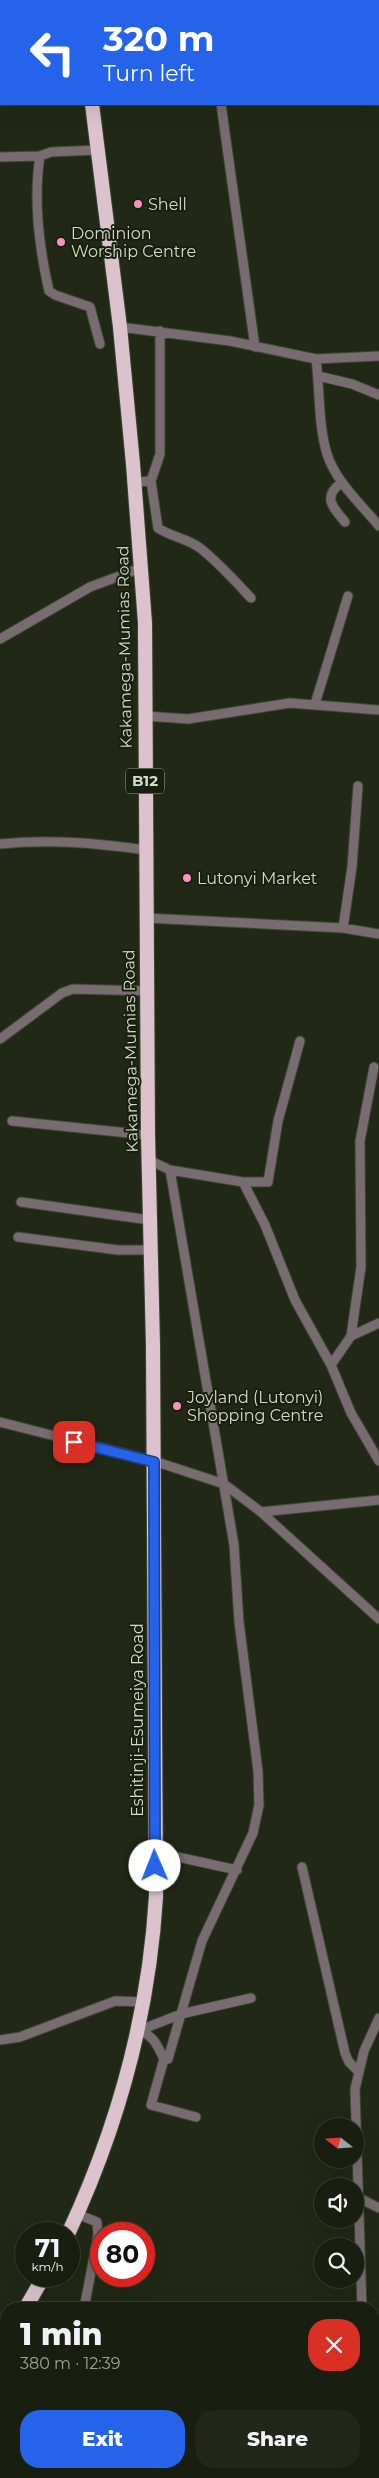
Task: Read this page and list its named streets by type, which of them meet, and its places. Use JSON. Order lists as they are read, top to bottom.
{
  "streets": {
    "highway": ["Kakamega-Mumias Road", "B12", "Eshitinji-Esumeiya Road"]
  },
  "crossings": [
    ["Kakamega-Mumias Road", "Eshitinji-Esumeiya Road"]
  ],
  "places": [
    "Shell",
    "Dominion Worship Centre",
    "Lutonyi Market",
    "Joyland (Lutonyi) Shopping Centre"
  ],
  "north": "left",
  "page": {
    "turn": ["320 m", "Turn left"],
    "speed": "71 km/h",
    "limit": "80",
    "heading": ["1 min", "380 m · 12:39"],
    "buttons": ["Exit", "Share"]
  }
}
